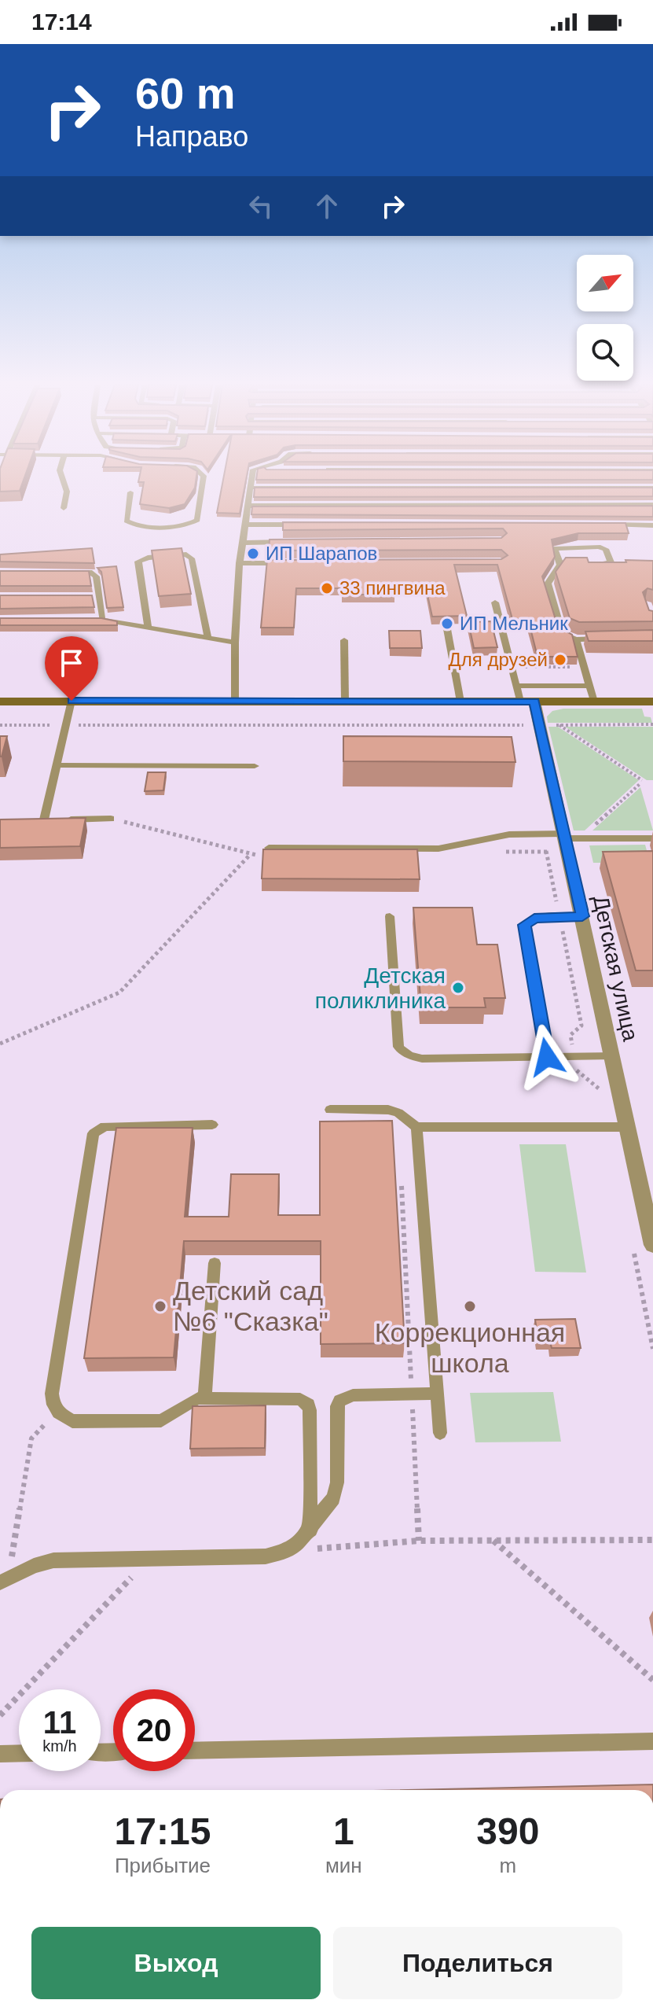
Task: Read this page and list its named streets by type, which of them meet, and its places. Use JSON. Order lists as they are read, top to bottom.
{
  "streets": {
    "street": ["Детская улица"]
  },
  "places": [
    "ИП Шарапов",
    "33 пингвина",
    "ИП Мельник",
    "Для друзей",
    "Детская поликлиника",
    "Детский сад №6 \"Сказка\"",
    "Коррекционная школа"
  ],
  "north": "top right",
  "page": {
    "status": "17:14",
    "turn": ["60 m", "Направо"],
    "speed": "11 km/h",
    "limit": "20",
    "eta": [
      "17:15",
      "Прибытие",
      "1",
      "мин",
      "390",
      "m"
    ],
    "buttons": ["Выход", "Поделиться"]
  }
}
